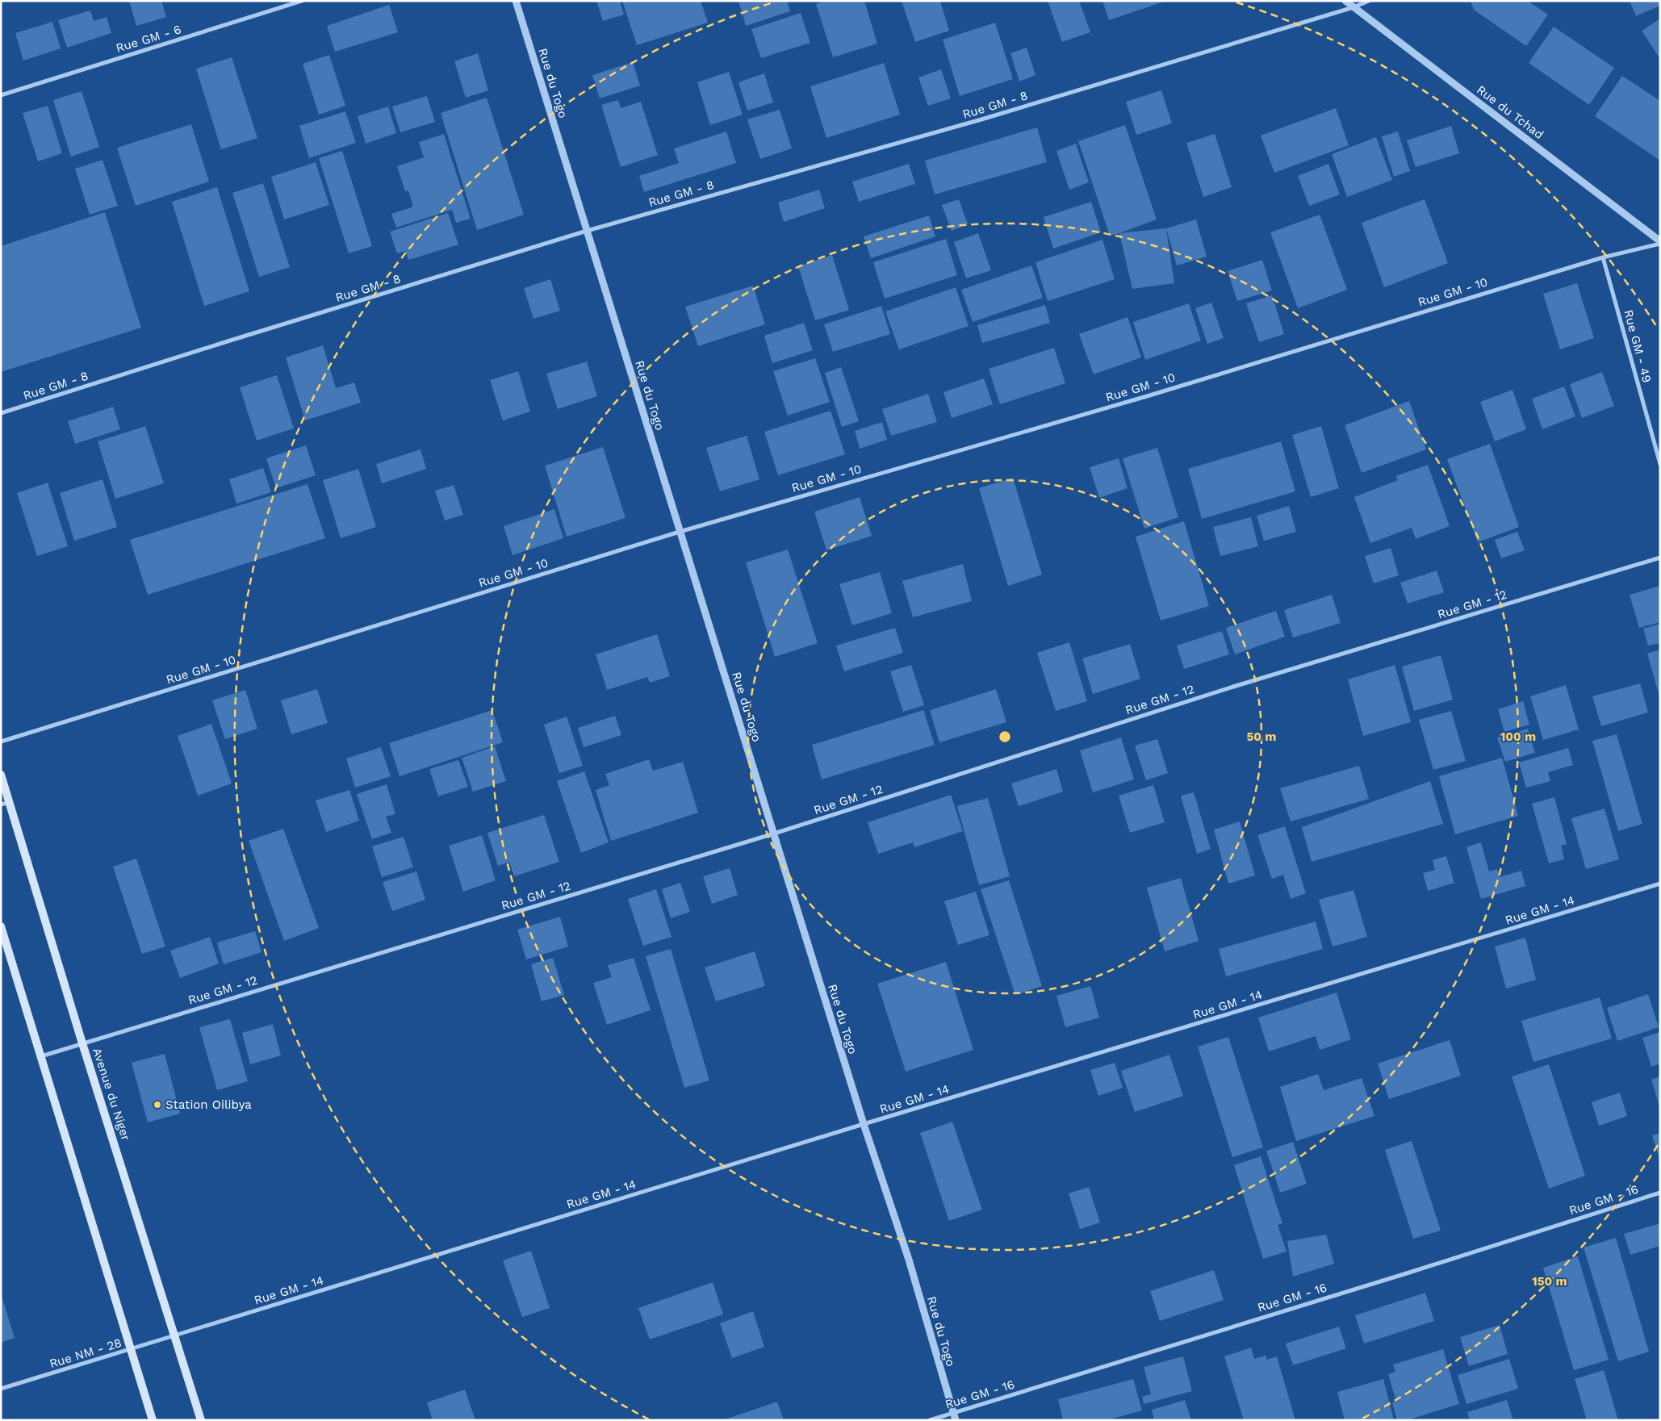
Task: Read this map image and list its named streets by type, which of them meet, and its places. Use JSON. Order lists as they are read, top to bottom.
{
  "streets": {
    "main road": ["Avenue du Niger"],
    "street": [
      "Rue GM - 6",
      "Rue du Togo",
      "Rue GM - 8",
      "Rue du Tchad",
      "Rue GM - 10",
      "Rue GM - 49",
      "Rue GM - 12",
      "Rue GM - 14",
      "Rue GM - 16",
      "Rue NM - 28"
    ]
  },
  "crossings": [
    ["Rue du Togo", "Rue GM - 8"],
    ["Rue du Togo", "Rue GM - 10"],
    ["Rue du Togo", "Rue GM - 12"],
    ["Rue du Togo", "Rue GM - 14"],
    ["Rue du Togo", "Rue GM - 16"],
    ["Rue GM - 8", "Rue du Tchad"],
    ["Rue du Tchad", "Rue GM - 10"],
    ["Rue GM - 10", "Rue GM - 49"],
    ["Rue GM - 12", "Avenue du Niger"],
    ["Rue GM - 14", "Avenue du Niger"],
    ["Rue GM - 14", "Rue NM - 28"],
    ["Avenue du Niger", "Rue NM - 28"]
  ],
  "places": ["Station Oilibya"],
  "rings": ["50 m", "100 m", "150 m"]
}
